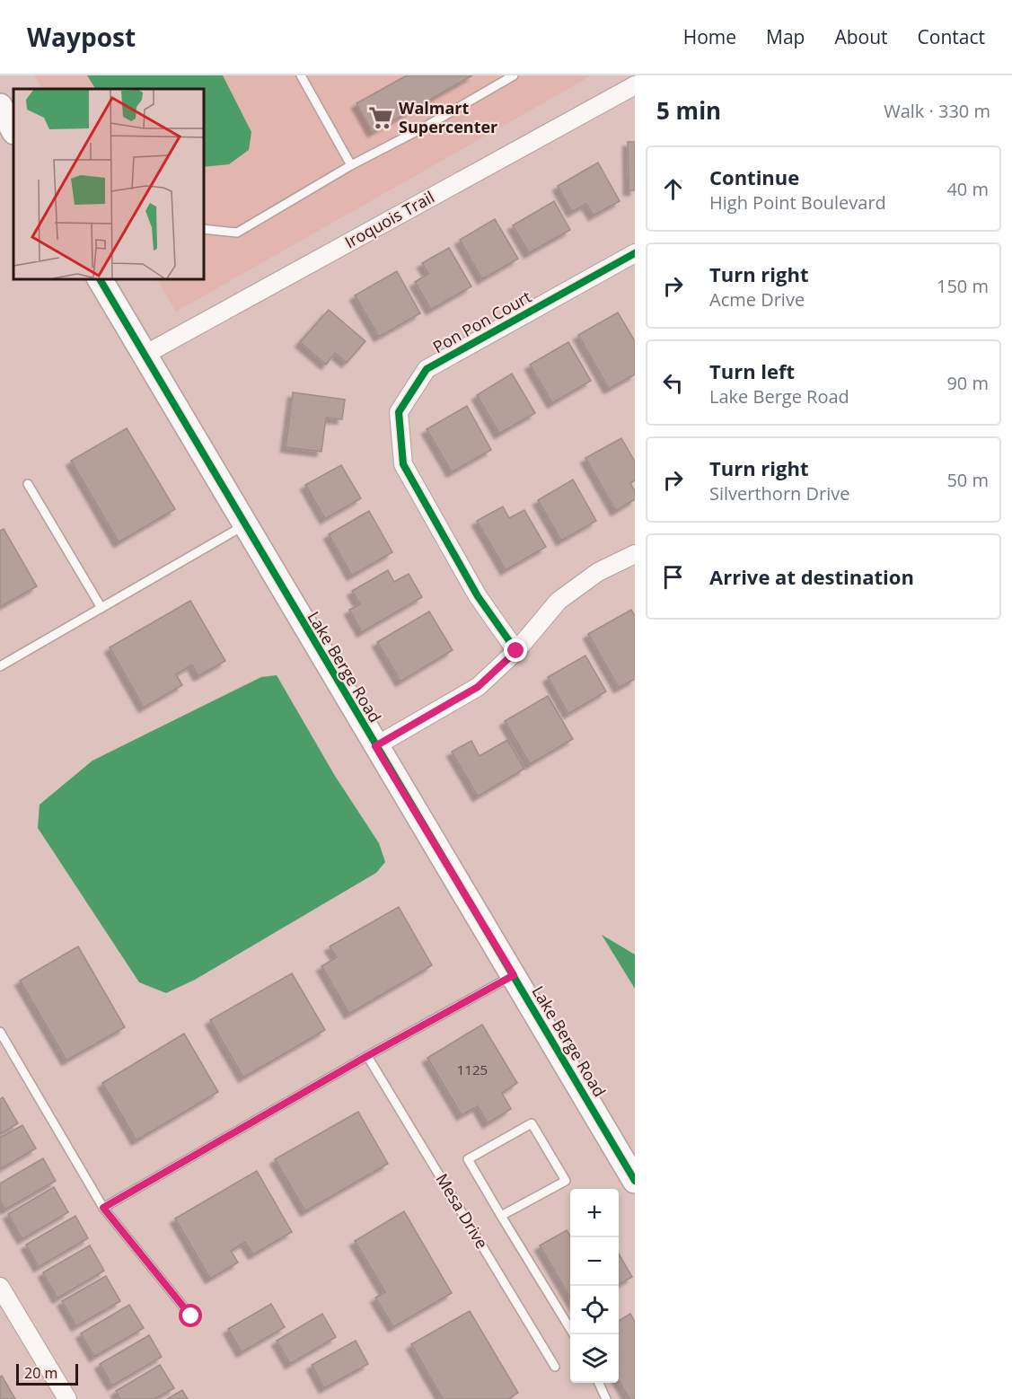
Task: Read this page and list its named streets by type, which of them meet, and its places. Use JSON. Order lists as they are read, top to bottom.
{
  "streets": {
    "street": ["Iroquois Trail", "Pon Pon Court", "Lake Berge Road"],
    "lane": ["Mesa Drive"]
  },
  "crossings": [
    ["Iroquois Trail", "Lake Berge Road"]
  ],
  "places": {
    "supermarket": ["Walmart Supercenter"]
  },
  "house_numbers": ["1125"],
  "scale_bar": "20 m",
  "page": {
    "header": "Waypost",
    "nav": [
      "Home",
      "Map",
      "About",
      "Contact"
    ],
    "heading": ["5 min", "Walk · 330 m"],
    "list": [
      ["Continue", "High Point Boulevard", "40 m"],
      ["Turn right", "Acme Drive", "150 m"],
      ["Turn left", "Lake Berge Road", "90 m"],
      ["Turn right", "Silverthorn Drive", "50 m"],
      "Arrive at destination"
    ],
    "map_buttons": ["+", "−"],
    "scale": "20 m"
  }
}
